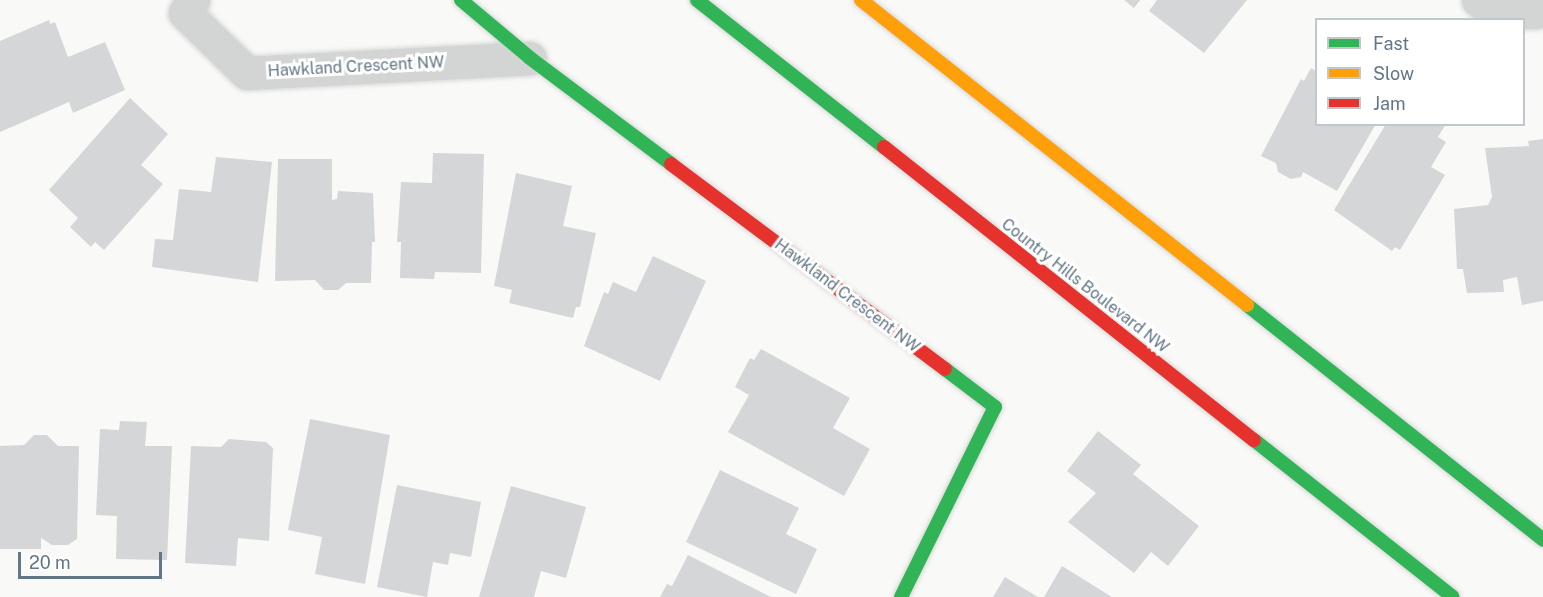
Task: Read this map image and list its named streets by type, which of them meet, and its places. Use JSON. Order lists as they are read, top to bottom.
{
  "streets": {
    "main road": ["Hawkland Crescent NW", "Country Hills Boulevard NW"]
  },
  "legend": ["Fast", "Slow", "Jam"],
  "scale_bar": "20 m"
}
